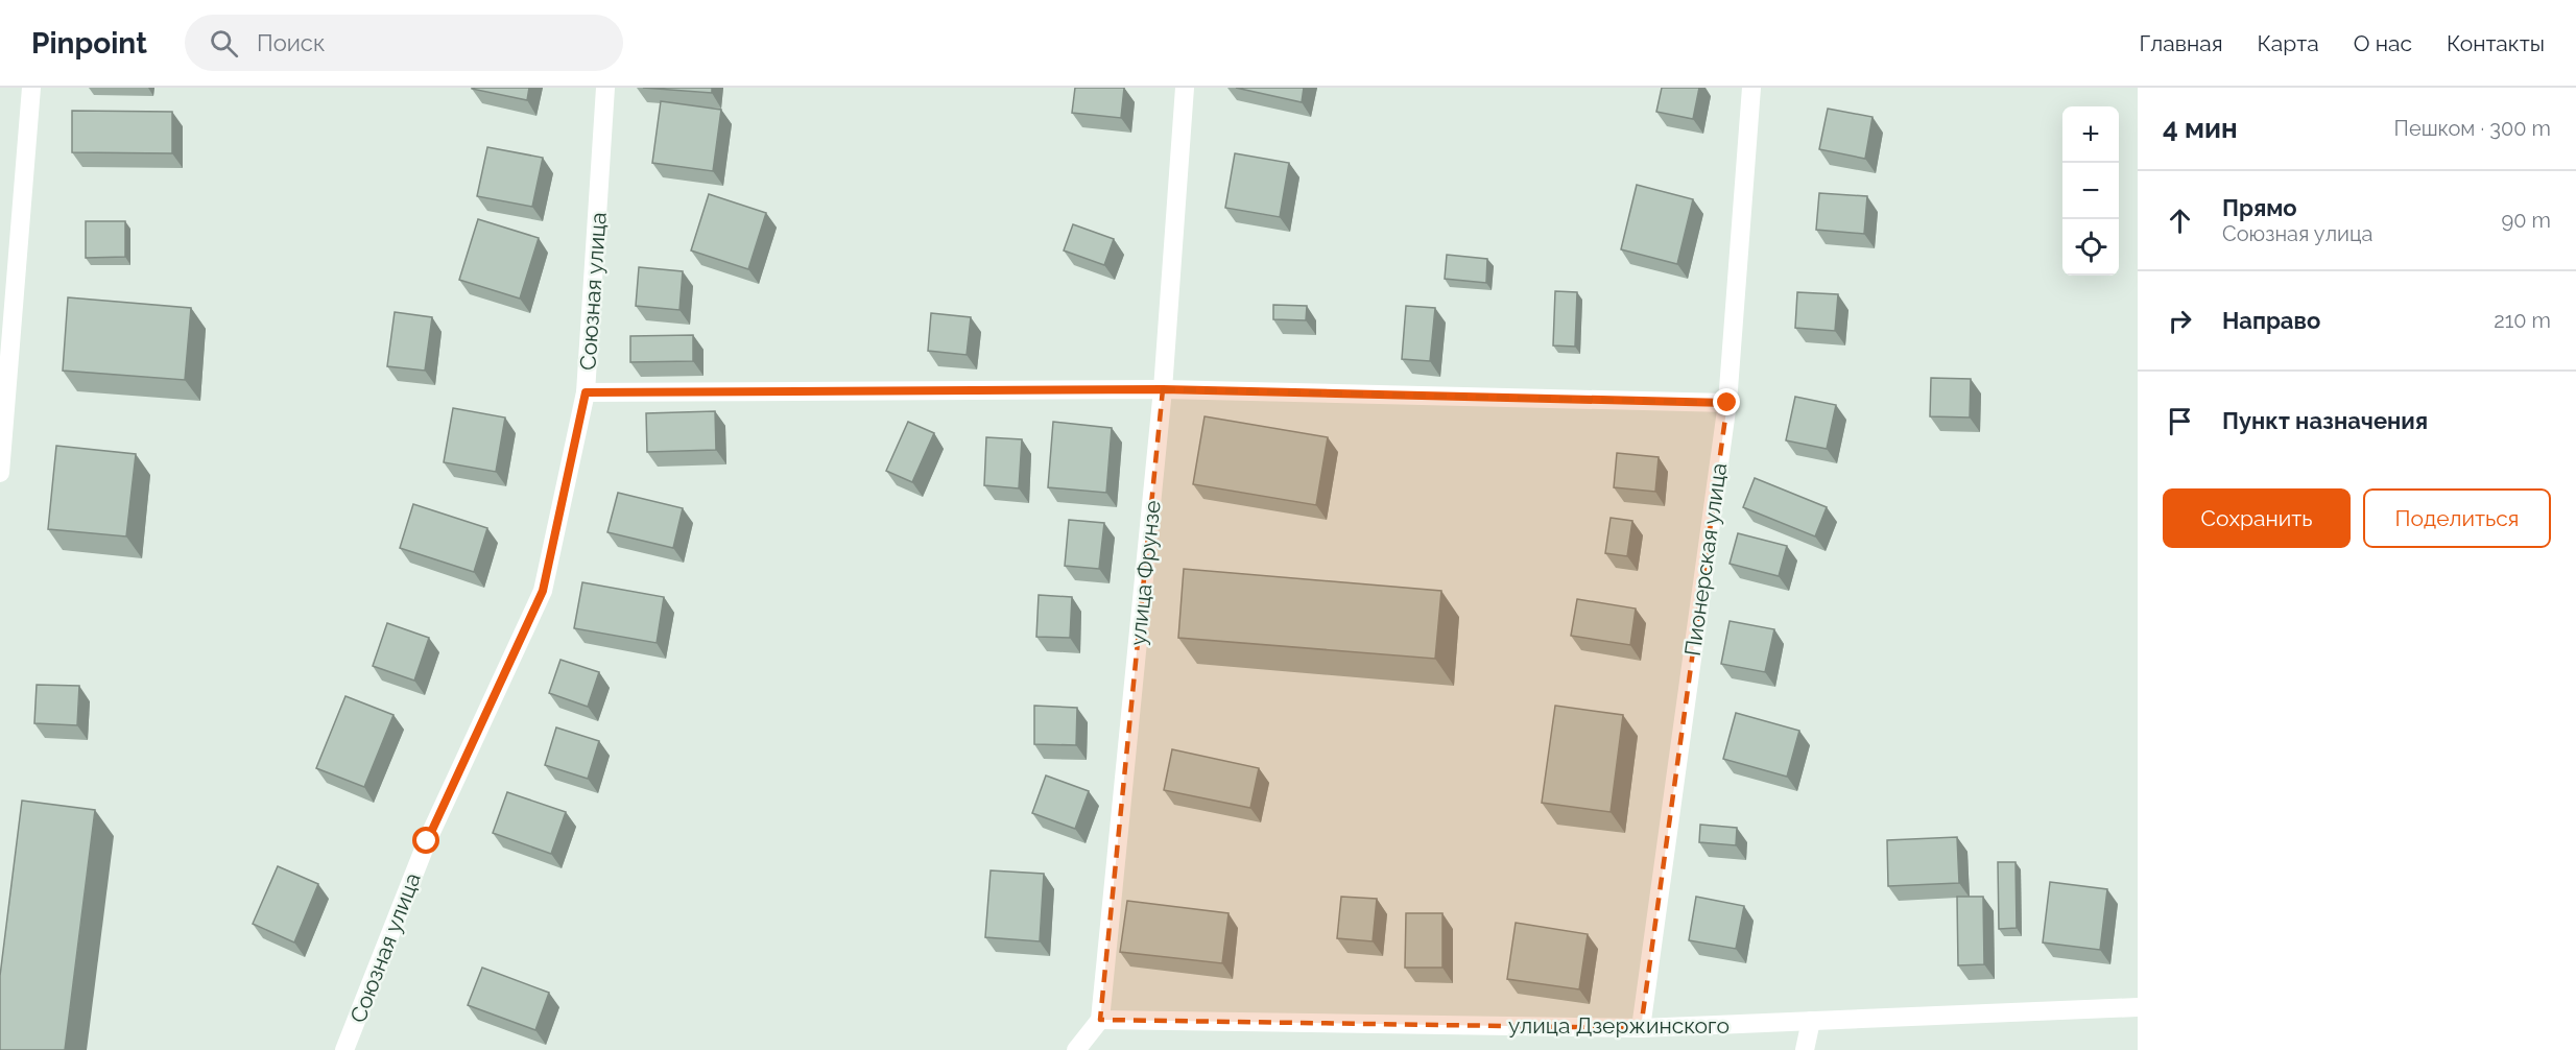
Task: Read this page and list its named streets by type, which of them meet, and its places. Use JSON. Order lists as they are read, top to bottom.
{
  "streets": {
    "street": [
      "Союзная улица",
      "Пионерская улица",
      "улица Фрунзе",
      "улица Дзержинского"
    ]
  },
  "crossings": [
    ["Пионерская улица", "улица Дзержинского"],
    ["улица Фрунзе", "улица Дзержинского"]
  ],
  "page": {
    "header": "Pinpoint",
    "search": "Поиск",
    "nav": [
      "Главная",
      "Карта",
      "О нас",
      "Контакты"
    ],
    "heading": ["4 мин", "Пешком · 300 m"],
    "map_buttons": ["+", "−"],
    "list": [
      ["Прямо", "Союзная улица", "90 m"],
      ["Направо", "210 m"],
      "Пункт назначения"
    ],
    "buttons": ["Сохранить", "Поделиться"]
  }
}
